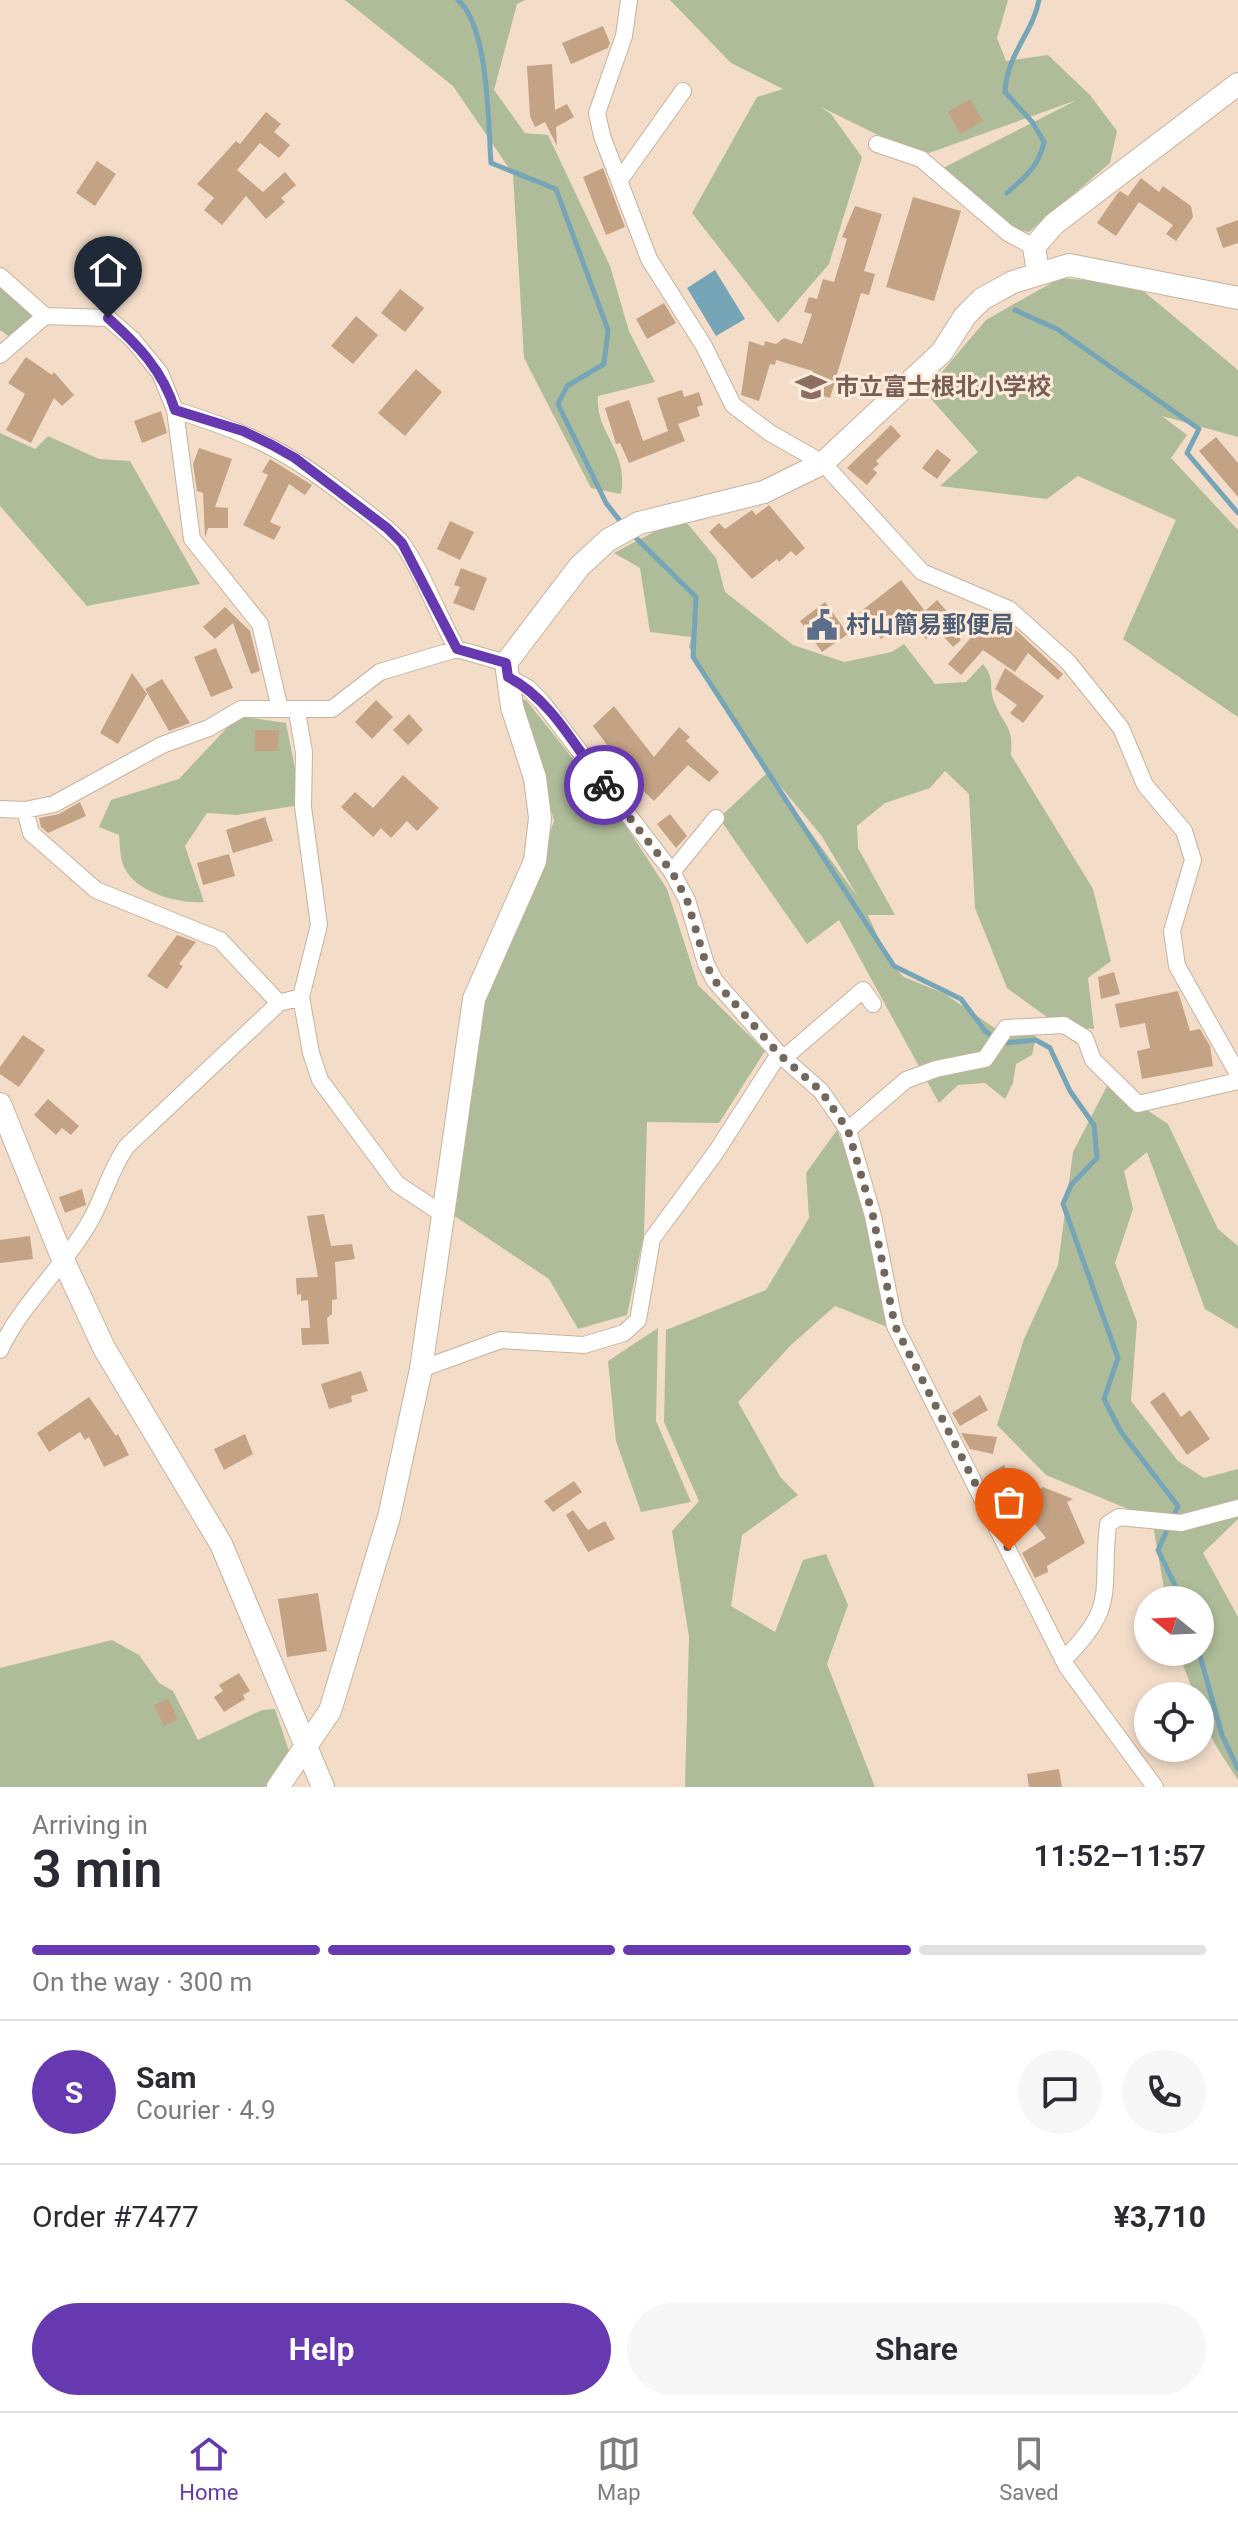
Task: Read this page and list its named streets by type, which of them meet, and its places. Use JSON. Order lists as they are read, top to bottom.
{
  "places": {
    "school or university": ["市立富士根北小学校"],
    "public building": ["村山簡易郵便局"]
  },
  "north": "left",
  "page": {
    "heading": ["3 min", "Arriving in", "11:52–11:57"],
    "panel": [
      "Sam",
      "Courier · 4.9",
      "Order #7477",
      "¥3,710"
    ],
    "bar": "On the way · 300 m",
    "round": "S",
    "buttons": ["Help", "Share"],
    "tabs": ["Home", "Map", "Saved"]
  }
}
